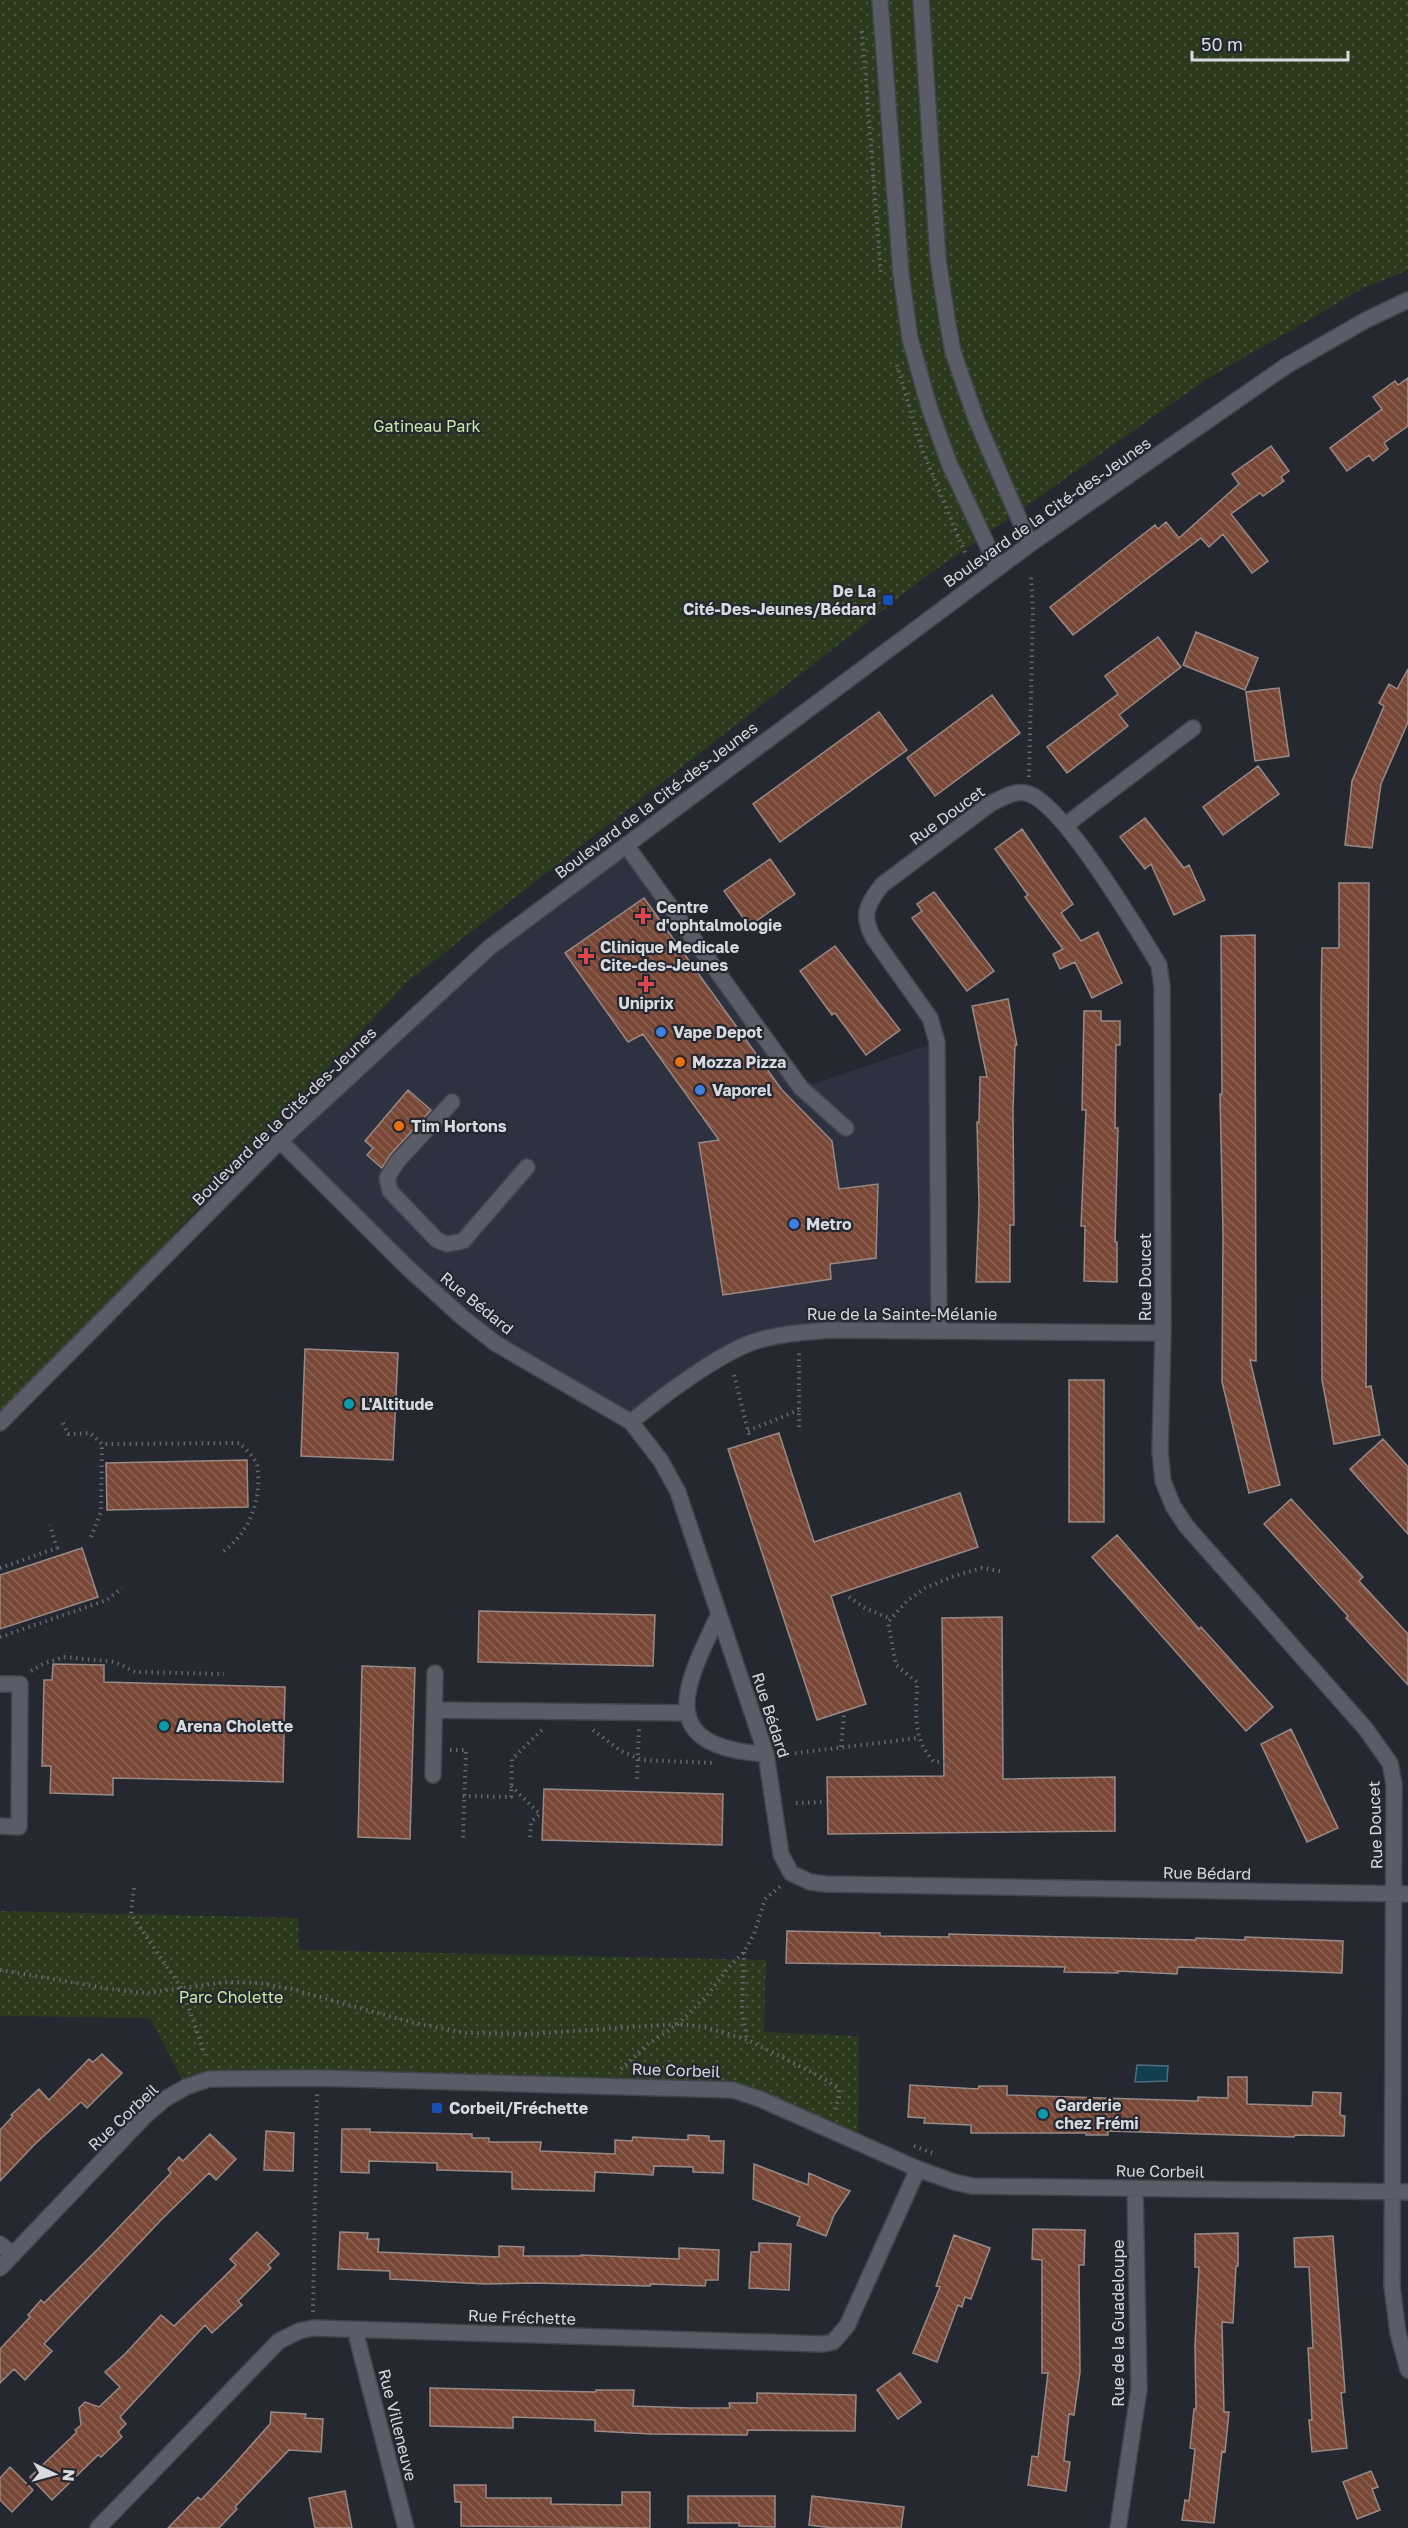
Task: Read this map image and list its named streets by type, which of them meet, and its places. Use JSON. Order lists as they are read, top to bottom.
{
  "streets": {
    "street": [
      "Boulevard de la Cité-des-Jeunes",
      "Rue Doucet",
      "Rue Bédard",
      "Rue de la Sainte-Mélanie",
      "Rue Corbeil",
      "Rue Fréchette",
      "Rue de la Guadeloupe",
      "Rue Villeneuve"
    ]
  },
  "crossings": [
    ["Boulevard de la Cité-des-Jeunes", "Rue Bédard"],
    ["Rue Doucet", "Rue Bédard"],
    ["Rue Doucet", "Rue de la Sainte-Mélanie"],
    ["Rue Doucet", "Rue Corbeil"],
    ["Rue Bédard", "Rue de la Sainte-Mélanie"],
    ["Rue Corbeil", "Rue Fréchette"],
    ["Rue Corbeil", "Rue de la Guadeloupe"],
    ["Rue Fréchette", "Rue Villeneuve"]
  ],
  "parks": ["Gatineau Park", "Parc Cholette"],
  "places": {
    "transit": ["De La Cité-Des-Jeunes/Bédard", "Corbeil/Fréchette"],
    "health": ["Centre d'ophtalmologie", "Clinique Medicale Cite-des-Jeunes", "Uniprix"],
    "other": [
      "Vape Depot",
      "Mozza Pizza",
      "Vaporel",
      "Tim Hortons",
      "Metro",
      "L'Altitude",
      "Arena Cholette",
      "Garderie chez Frémi"
    ]
  },
  "scale_bar": "50 m",
  "north": "right"
}
